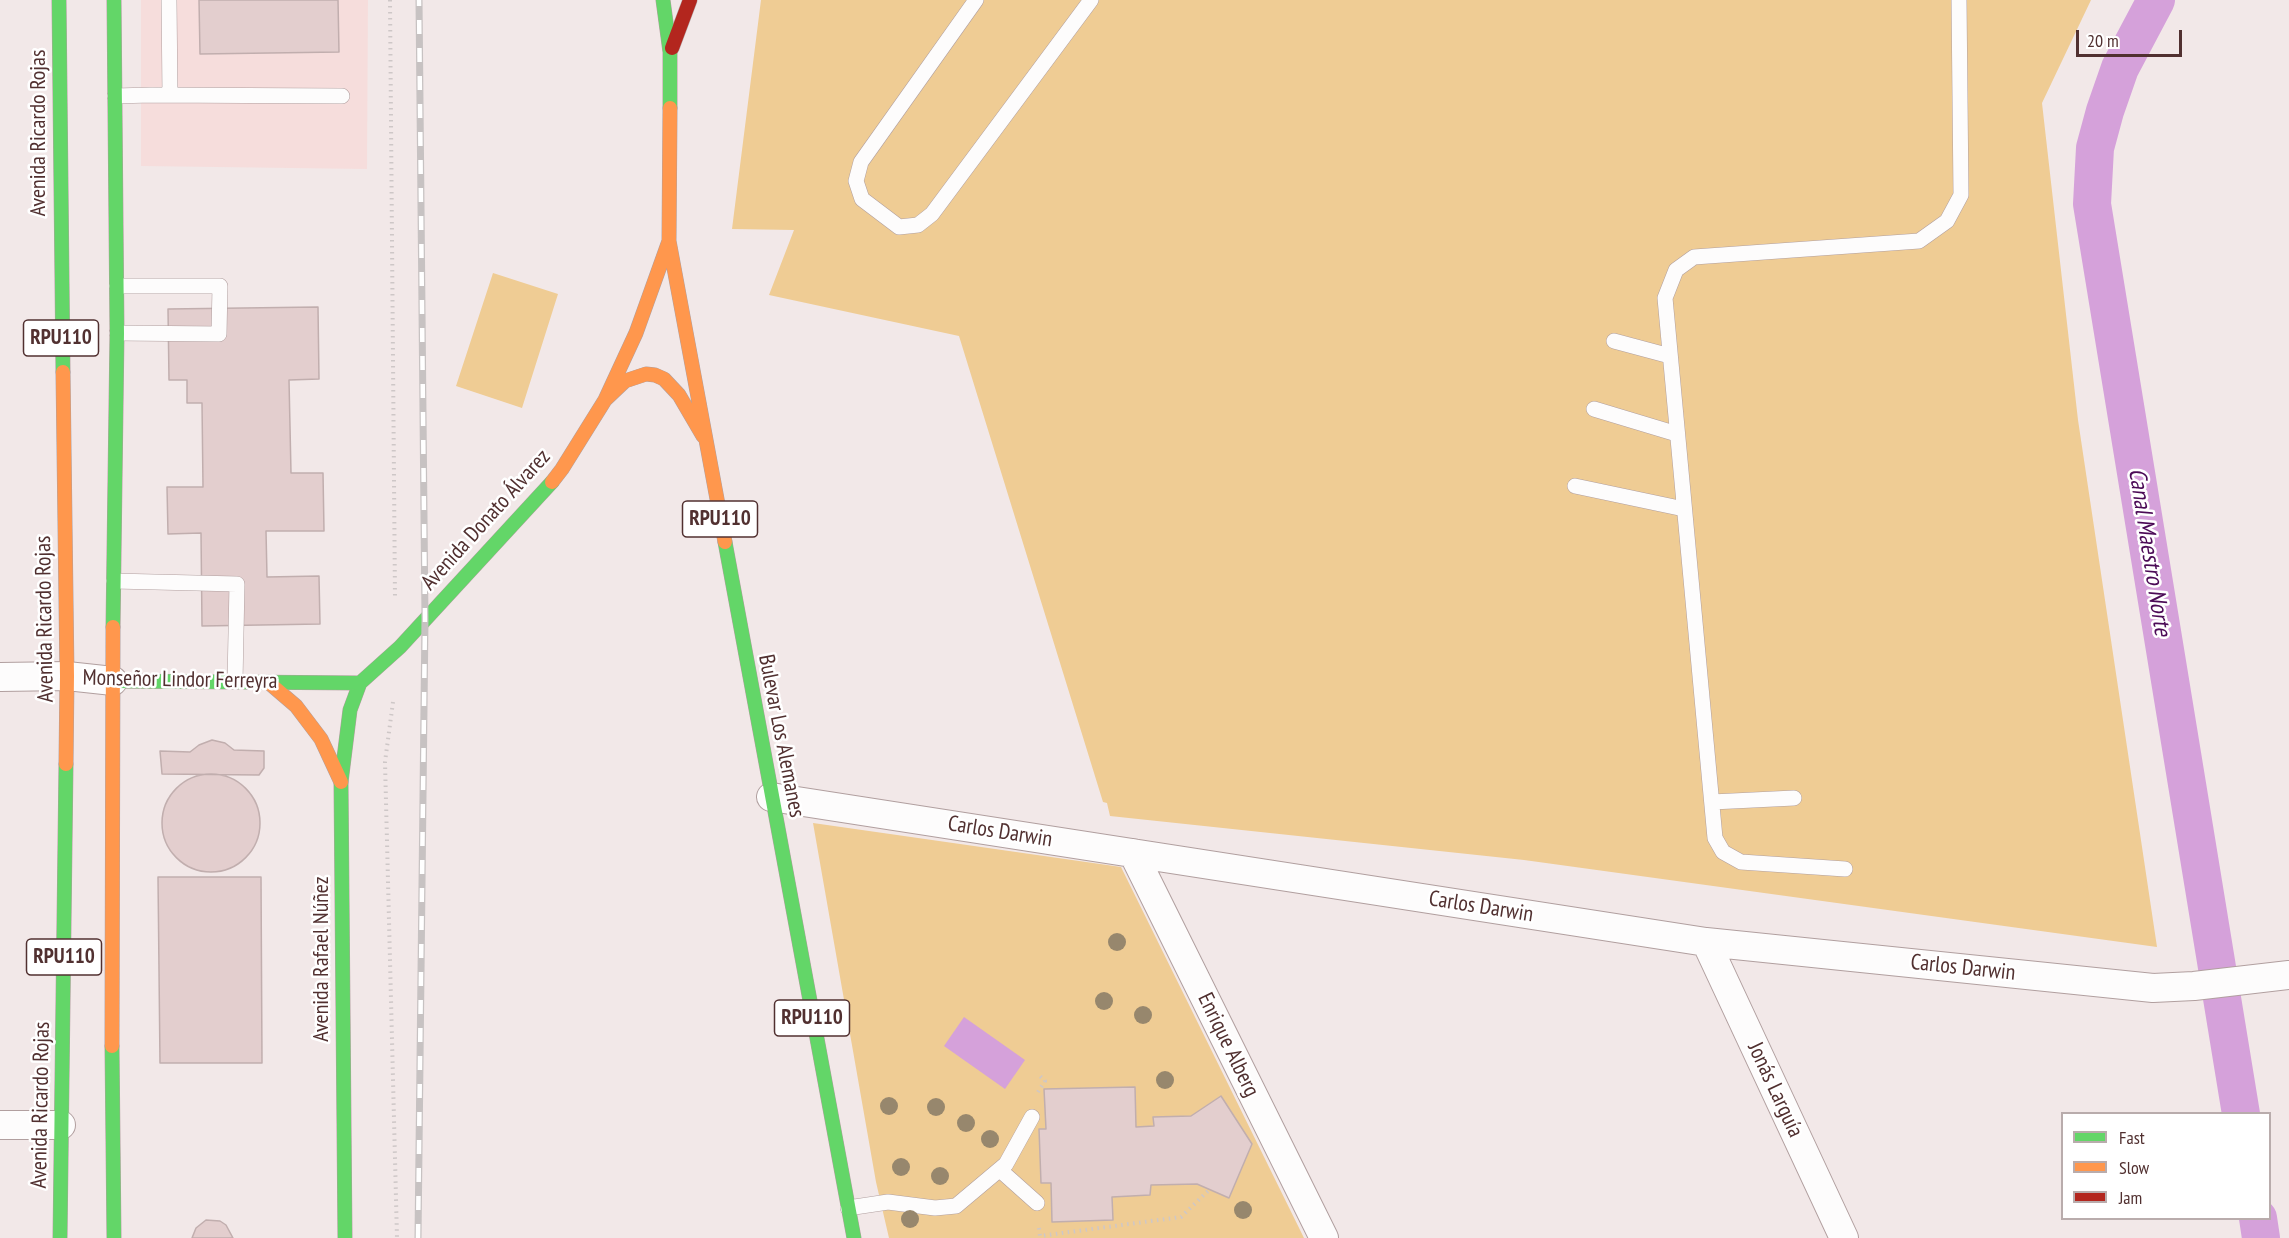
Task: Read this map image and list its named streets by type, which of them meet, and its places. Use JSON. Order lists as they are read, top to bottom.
{
  "streets": {
    "main road": [
      "Avenida Ricardo Rojas",
      "RPU110",
      "Avenida Donato Álvarez",
      "Monseñor Lindor Ferreyra",
      "Bulevar Los Alemanes",
      "Avenida Rafael Núñez"
    ],
    "street": ["Carlos Darwin", "Enrique Alberg", "Jonás Larguía"]
  },
  "crossings": [
    ["Avenida Ricardo Rojas", "Monseñor Lindor Ferreyra"],
    ["RPU110", "Monseñor Lindor Ferreyra"],
    ["Avenida Donato Álvarez", "Monseñor Lindor Ferreyra"],
    ["Avenida Donato Álvarez", "Bulevar Los Alemanes"],
    ["Avenida Donato Álvarez", "Avenida Rafael Núñez"],
    ["Monseñor Lindor Ferreyra", "Avenida Rafael Núñez"],
    ["Bulevar Los Alemanes", "Carlos Darwin"],
    ["Carlos Darwin", "Enrique Alberg"],
    ["Carlos Darwin", "Jonás Larguía"]
  ],
  "water": ["Canal Maestro Norte"],
  "legend": ["Fast", "Slow", "Jam"],
  "scale_bar": "20 m"
}
